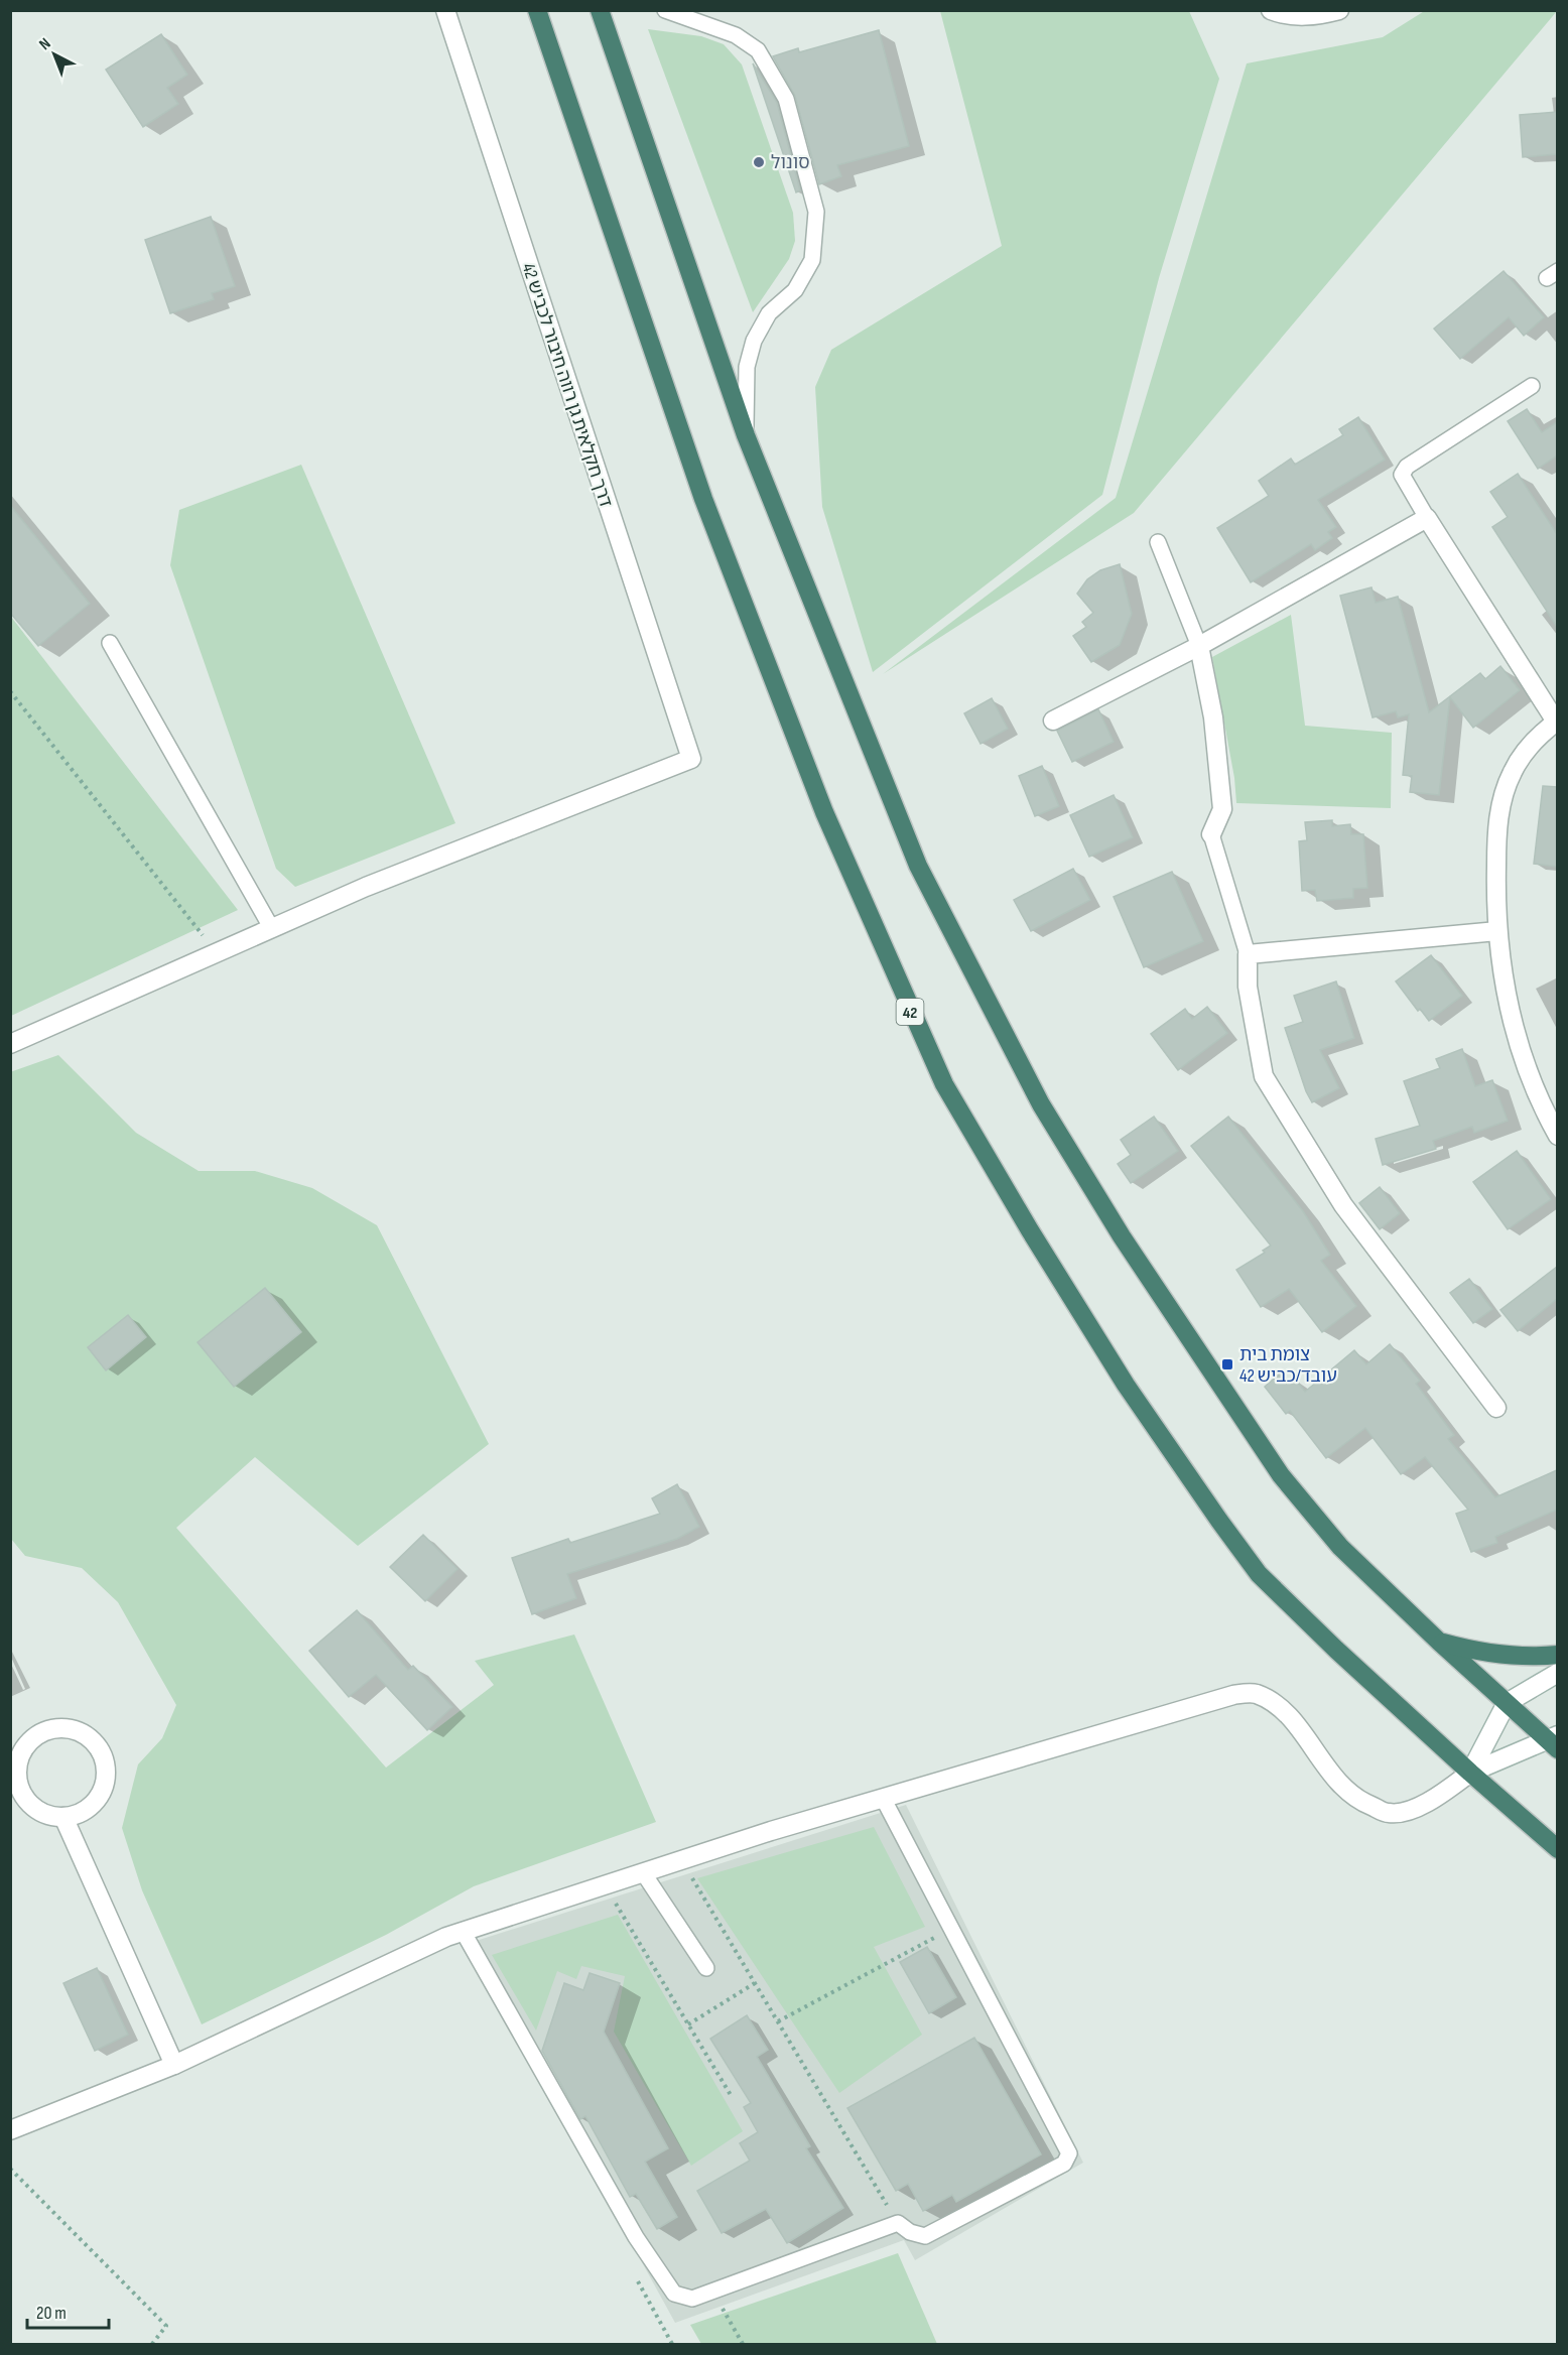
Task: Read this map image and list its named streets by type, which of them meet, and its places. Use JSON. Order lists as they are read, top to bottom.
{
  "streets": {
    "highway": ["42"],
    "street": ["דרך חקלאית גן רווה חיבור לכביש 42"]
  },
  "places": {
    "other": ["סונול"],
    "transit": ["צומת בית עובד/כביש 42"]
  },
  "scale_bar": "20 m",
  "north": "top left"
}
